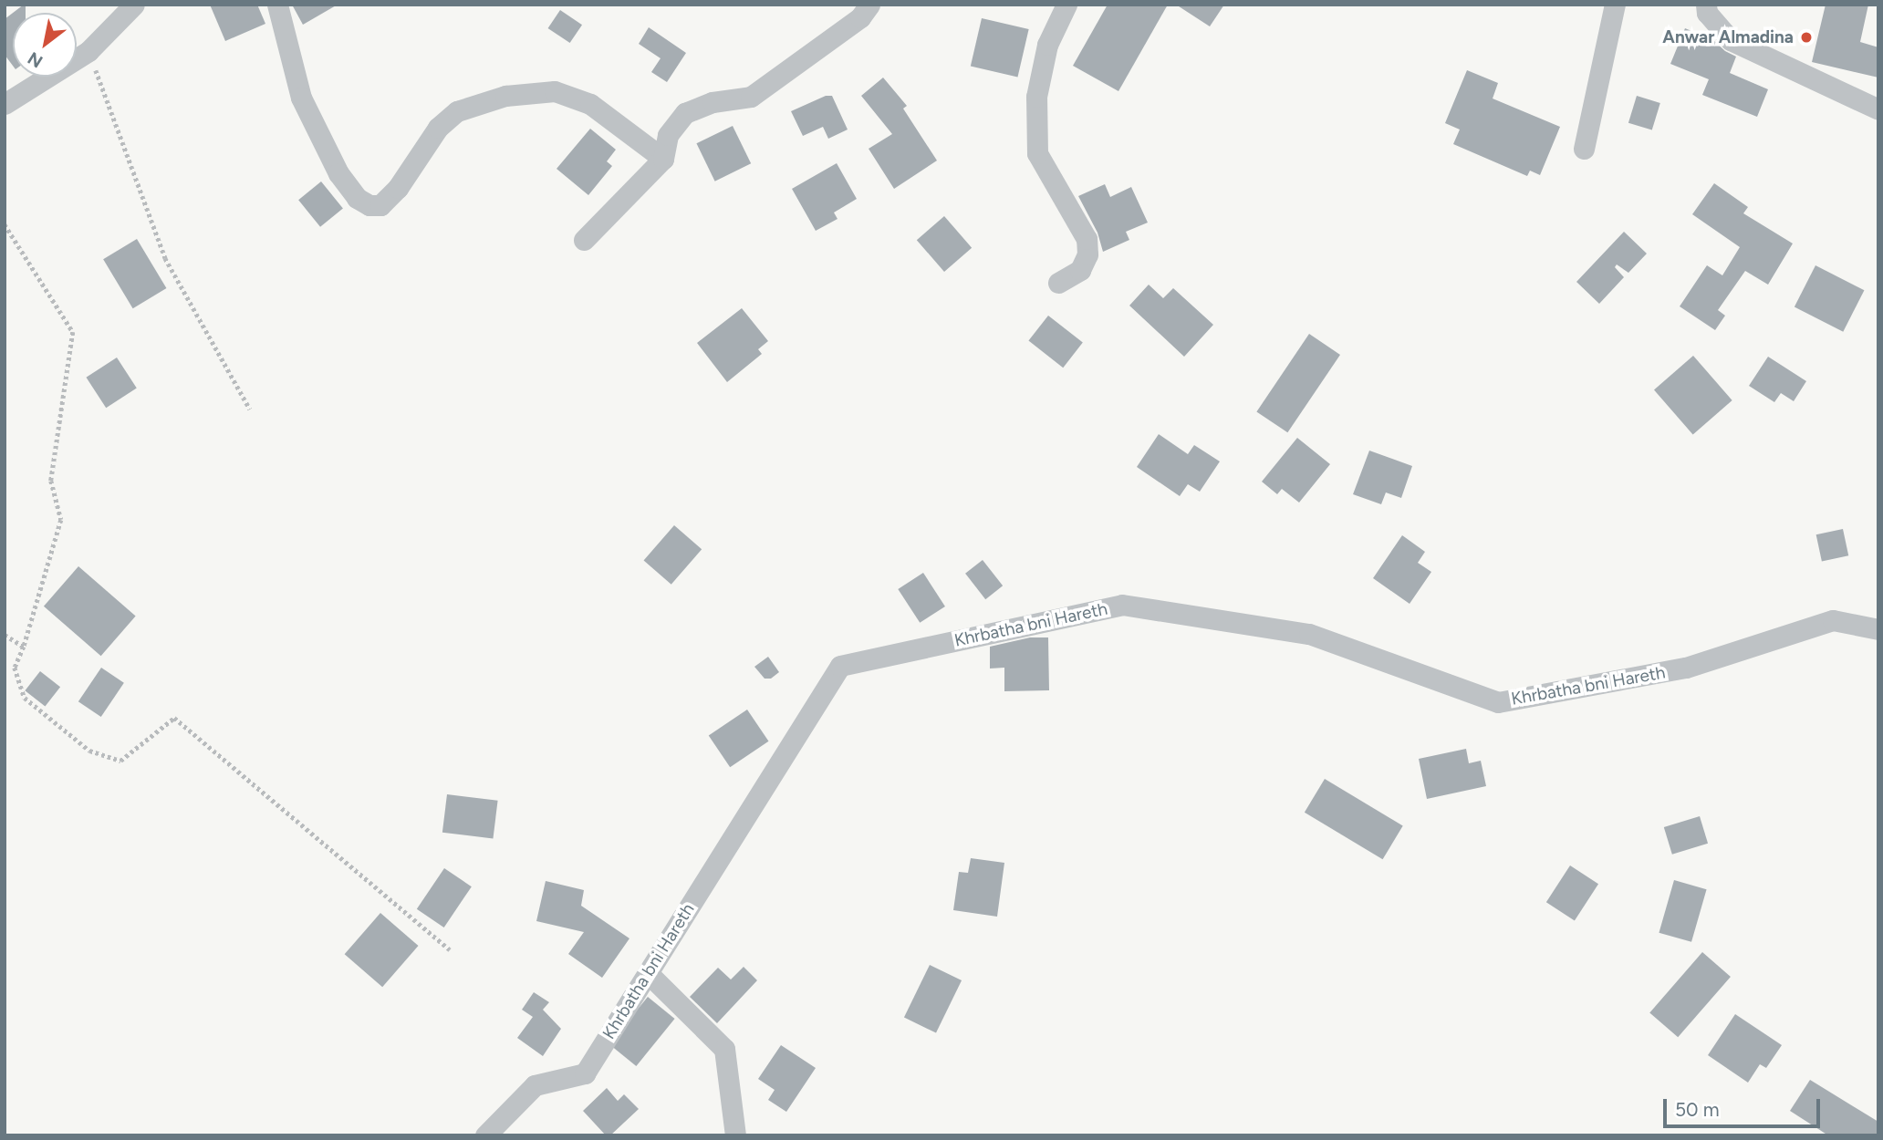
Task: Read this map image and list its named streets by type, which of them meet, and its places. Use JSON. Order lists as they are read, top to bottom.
{
  "streets": {
    "street": ["Khrbatha bni Hareth"]
  },
  "places": ["Anwar Almadina"],
  "scale_bar": "50 m",
  "north": "bottom left"
}
